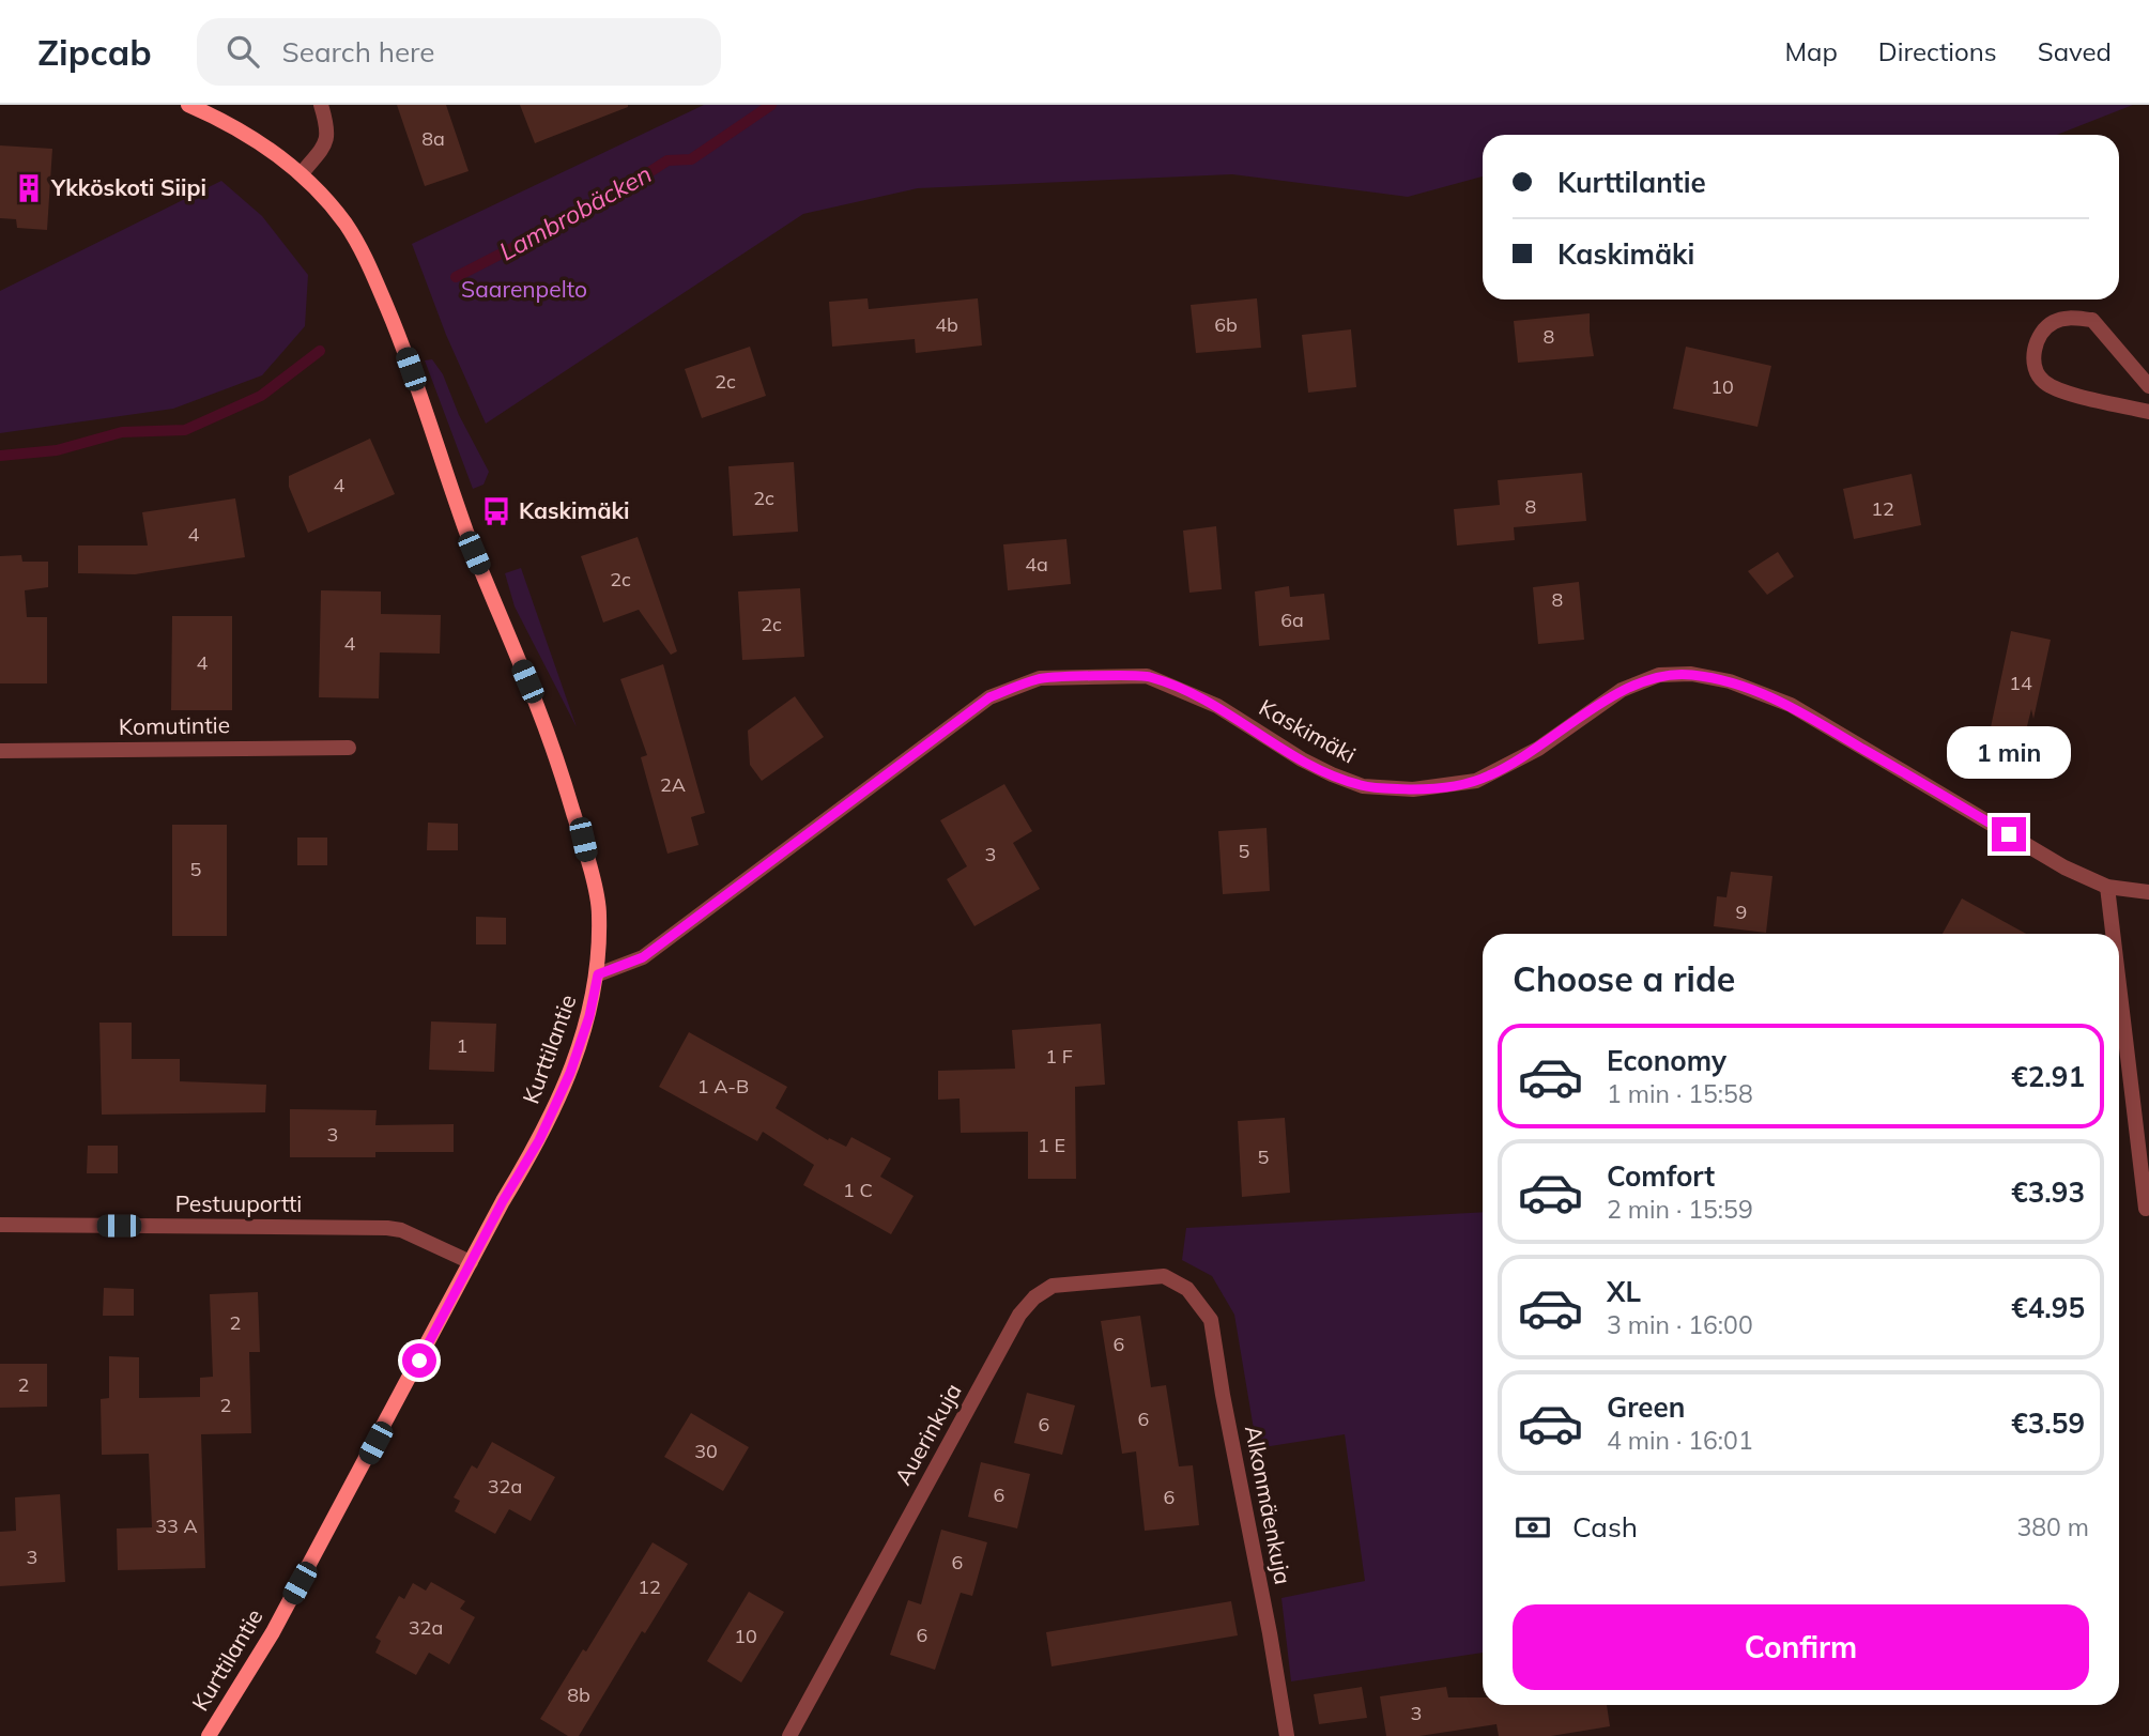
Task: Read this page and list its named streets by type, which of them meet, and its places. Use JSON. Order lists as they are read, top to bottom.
{
  "streets": {
    "street": [
      "Komutintie",
      "Kaskimäki",
      "Kurttilantie",
      "Pestuuportti",
      "Auerinkuja",
      "Alkonmäenkuja"
    ]
  },
  "crossings": [
    ["Kaskimäki", "Kurttilantie"],
    ["Kurttilantie", "Pestuuportti"],
    ["Auerinkuja", "Alkonmäenkuja"]
  ],
  "water": ["Lambrobäcken"],
  "parks": ["Saarenpelto"],
  "places": {
    "building": ["Ykköskoti Siipi"],
    "bus stop": ["Kaskimäki"]
  },
  "house_numbers": [
    "8a",
    "4b",
    "6b",
    "8",
    "2c",
    "10",
    "4",
    "2c",
    "8",
    "12",
    "4",
    "4a",
    "2c",
    "8",
    "6a",
    "2c",
    "4",
    "4",
    "14",
    "2A",
    "5",
    "3",
    "5",
    "9",
    "1",
    "1 F",
    "1 A-B",
    "3",
    "1 E",
    "5",
    "1 C",
    "2",
    "6",
    "2",
    "2",
    "6",
    "6",
    "30",
    "32a",
    "6",
    "6",
    "33 A",
    "3",
    "6",
    "12",
    "32a",
    "6",
    "10",
    "8b",
    "3"
  ],
  "page": {
    "header": "Zipcab",
    "search": "Search here",
    "nav": ["Map", "Directions", "Saved"],
    "banner": ["Kurttilantie", "Kaskimäki"],
    "bubble": "1 min",
    "heading": "Choose a ride",
    "list": [
      {
        "name": "Economy",
        "note": "1 min · 15:58",
        "value": "€2.91"
      },
      {
        "name": "Comfort",
        "note": "2 min · 15:59",
        "value": "€3.93"
      },
      {
        "name": "XL",
        "note": "3 min · 16:00",
        "value": "€4.95"
      },
      {
        "name": "Green",
        "note": "4 min · 16:01",
        "value": "€3.59"
      }
    ],
    "pay": ["Cash", "380 m"],
    "buttons": "Confirm"
  }
}
